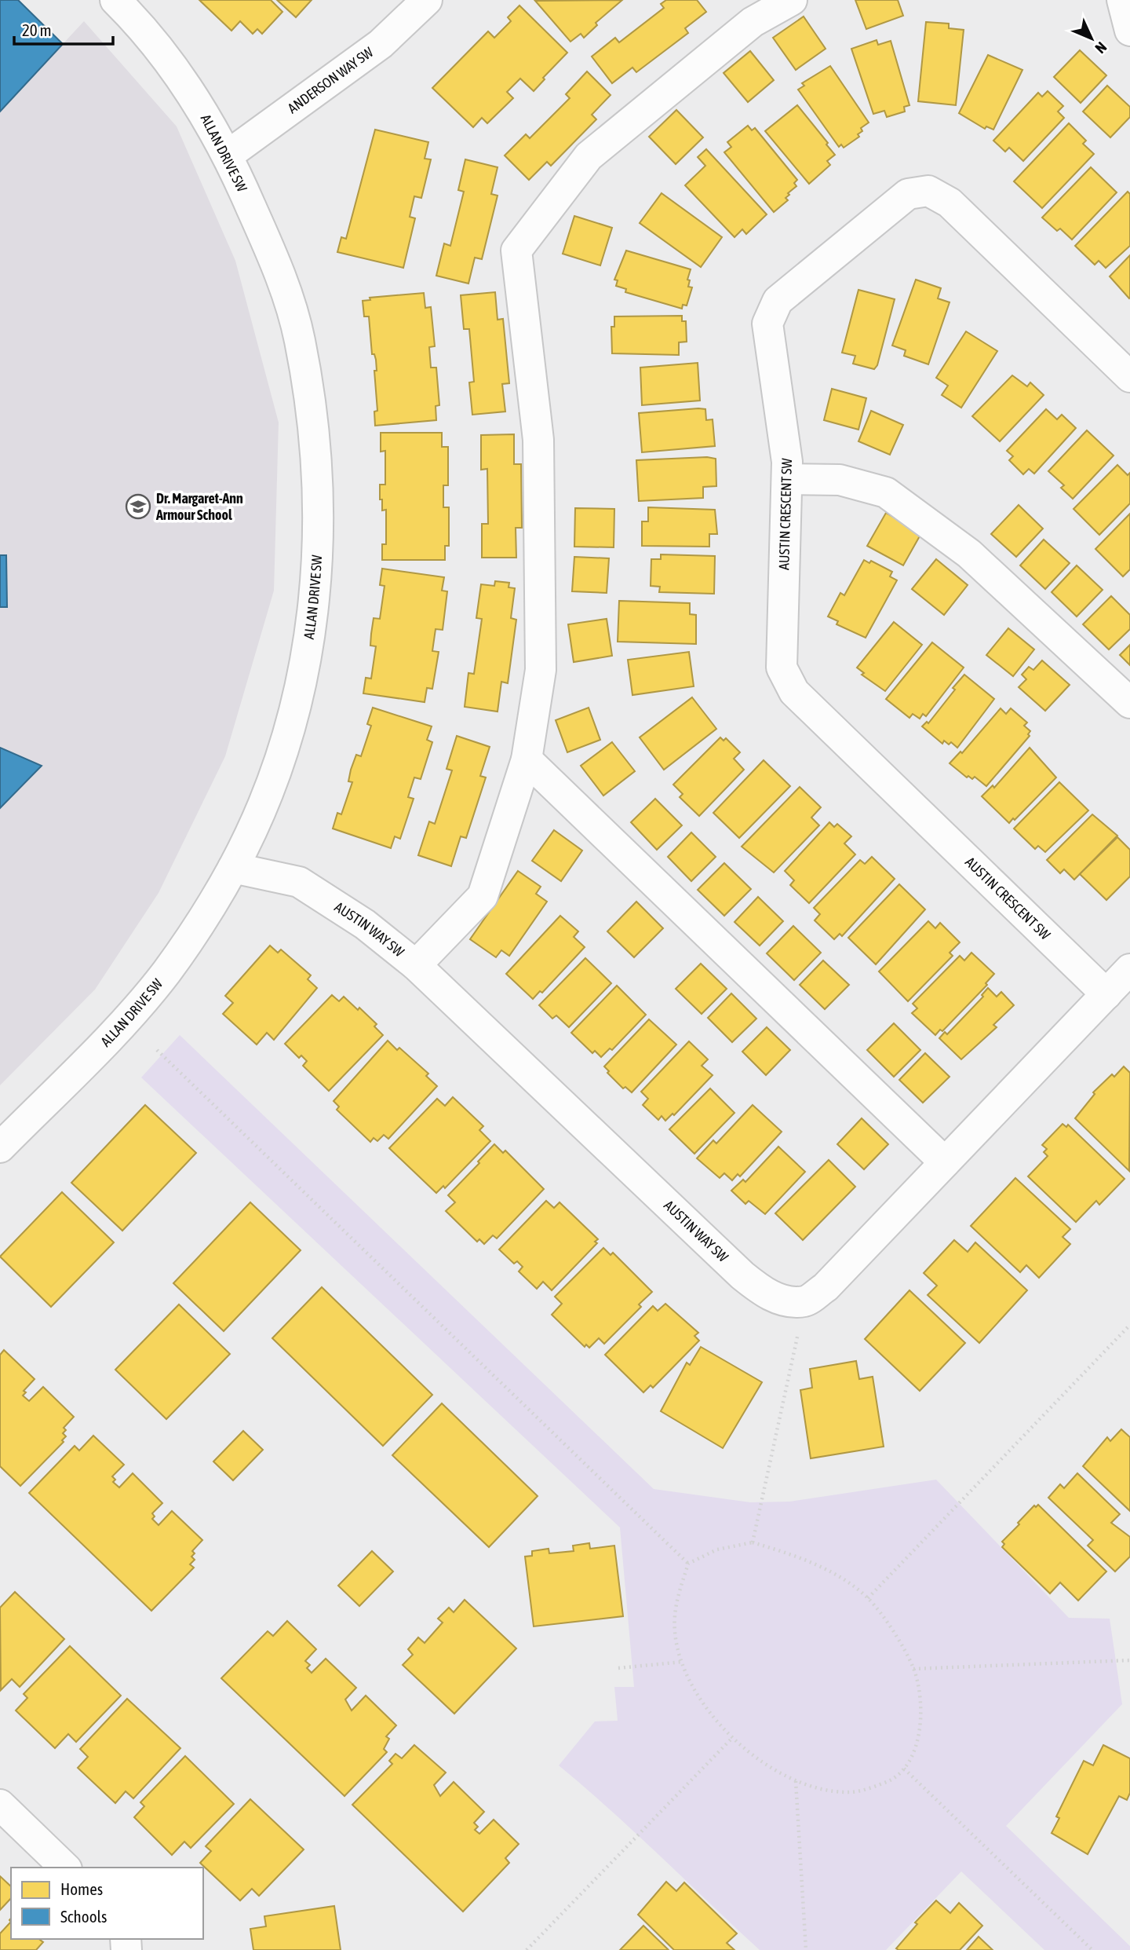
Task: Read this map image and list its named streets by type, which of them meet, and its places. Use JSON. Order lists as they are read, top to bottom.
{
  "streets": {
    "street": [
      "ANDERSON WAY SW",
      "ALLAN DRIVE SW",
      "AUSTIN CRESCENT SW",
      "AUSTIN WAY SW"
    ]
  },
  "crossings": [
    ["ANDERSON WAY SW", "ALLAN DRIVE SW"],
    ["ALLAN DRIVE SW", "AUSTIN WAY SW"]
  ],
  "places": {
    "school or university": ["Dr. Margaret-Ann Armour School"]
  },
  "legend": ["Homes", "Schools"],
  "scale_bar": "20 m",
  "north": "bottom right"
}
